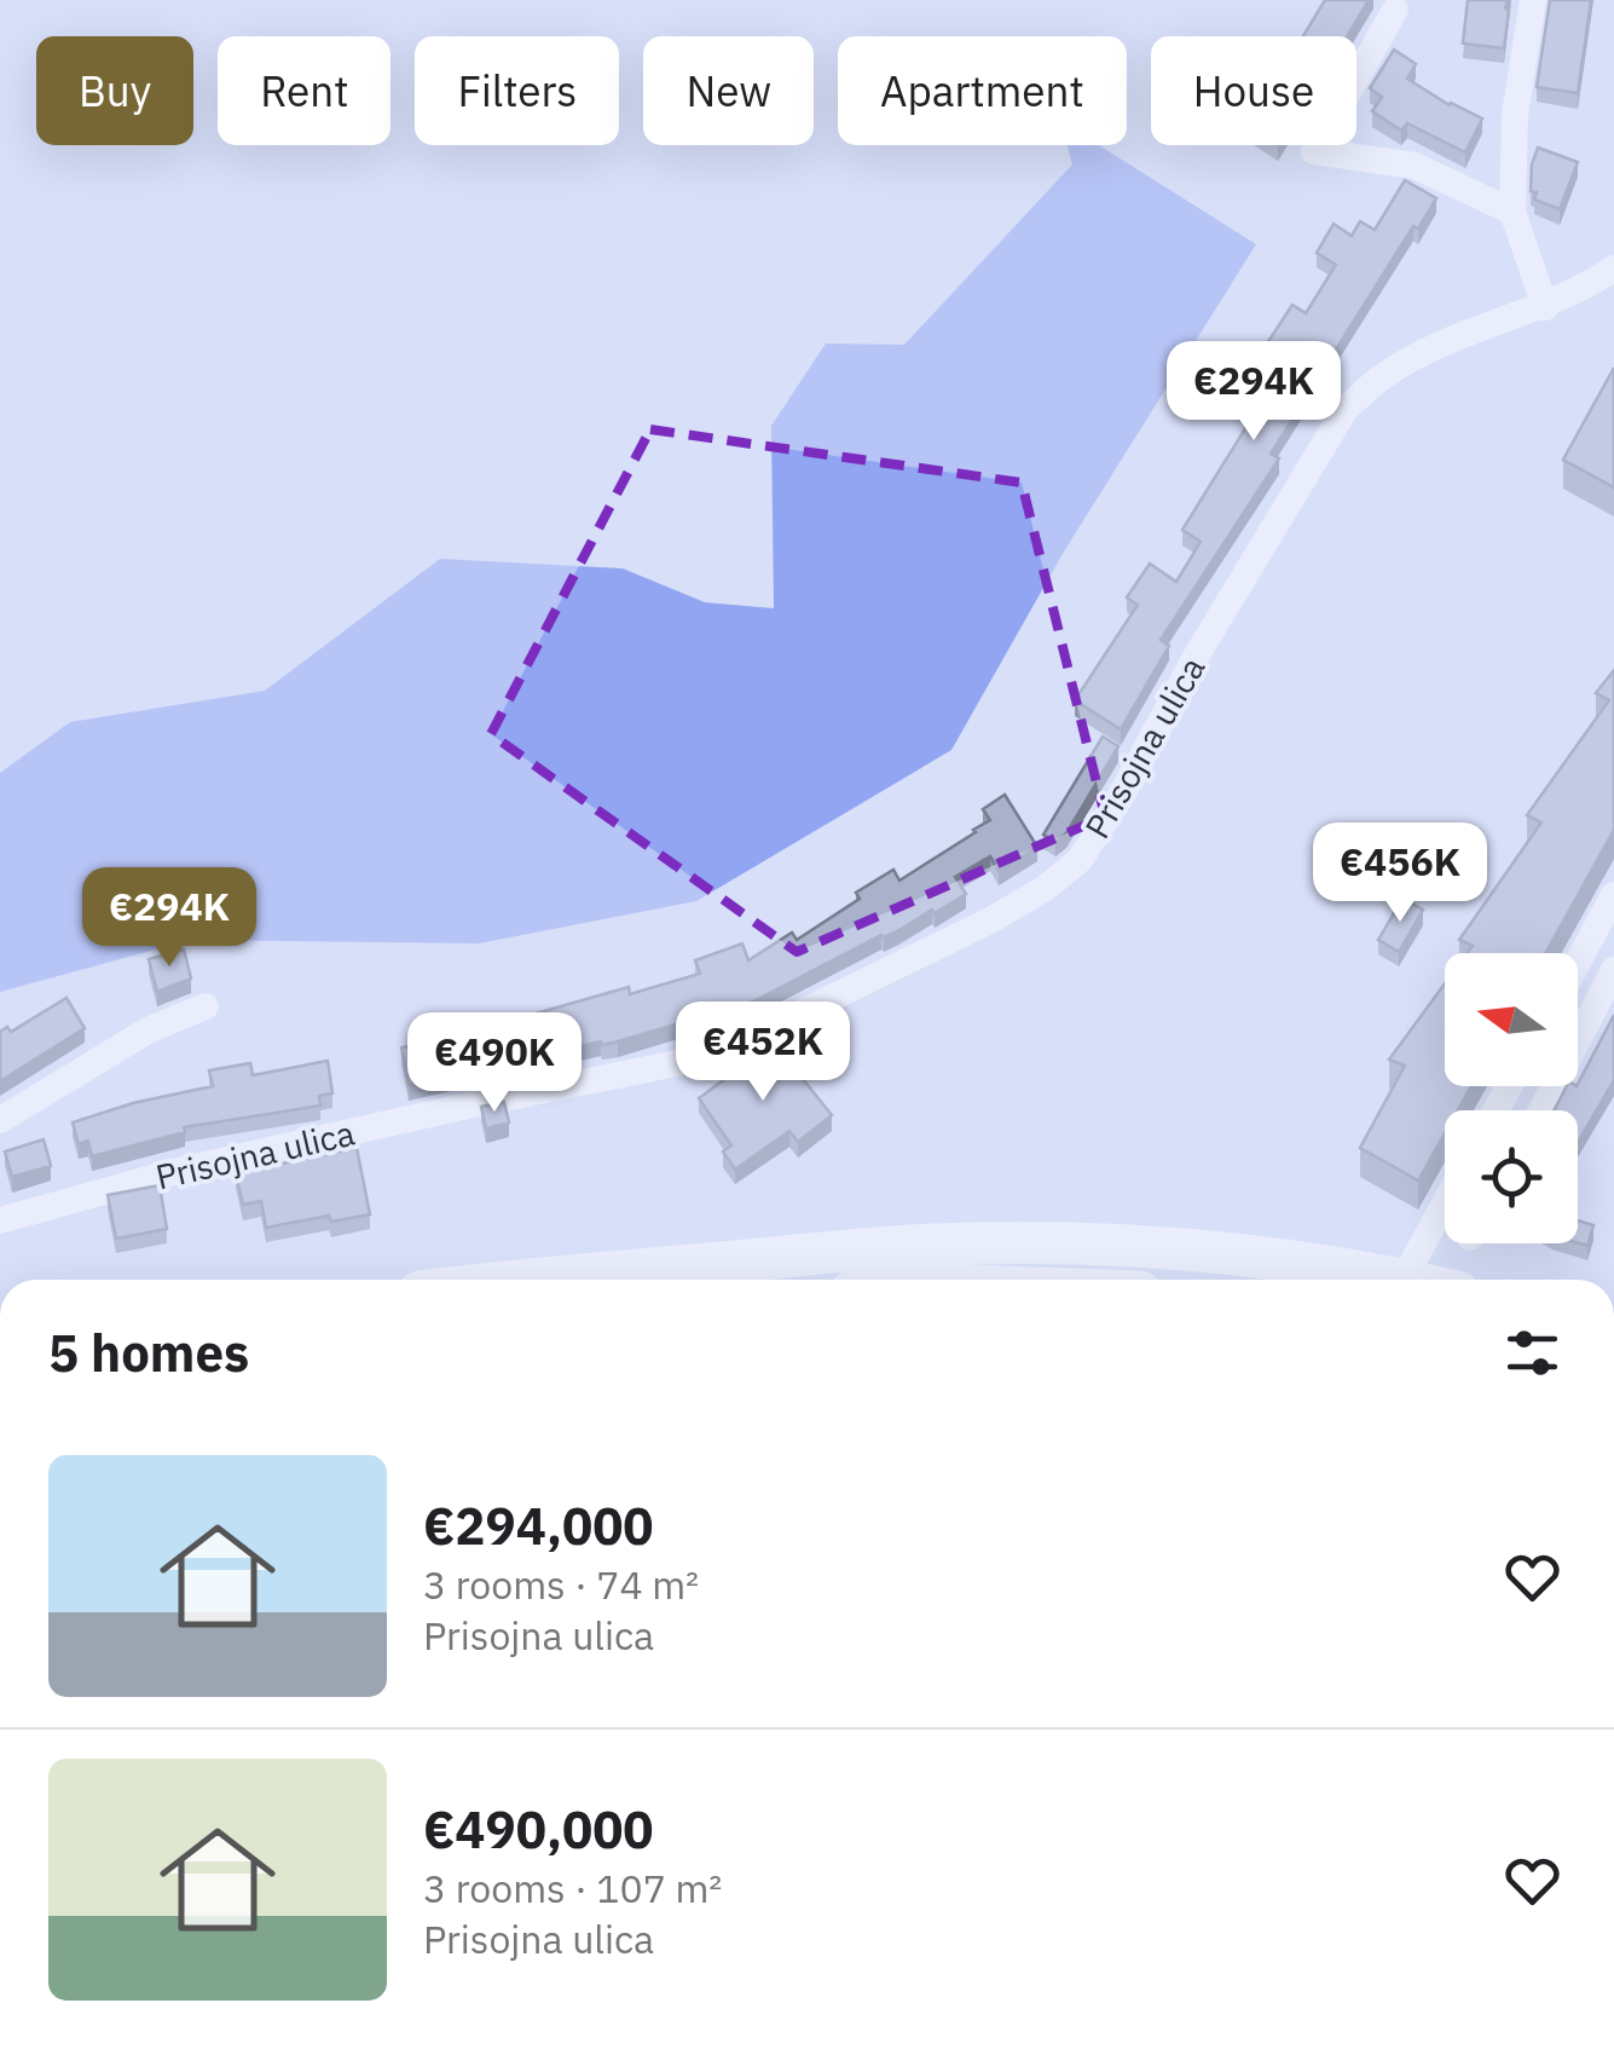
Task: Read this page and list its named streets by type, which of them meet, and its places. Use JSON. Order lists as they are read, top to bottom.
{
  "streets": {
    "street": ["Prisojna ulica"]
  },
  "north": "left",
  "page": {
    "chip": [
      "Buy",
      "Rent",
      "Filters",
      "New",
      "Apartment",
      "House"
    ],
    "price": [
      "€294K",
      "€456K",
      "€294K",
      "€452K",
      "€490K"
    ],
    "heading": "5 homes",
    "list": [
      {
        "name": "€294,000",
        "note": "3 rooms · 74 m² · Prisojna ulica"
      },
      {
        "name": "€490,000",
        "note": "3 rooms · 107 m² · Prisojna ulica"
      }
    ]
  }
}
